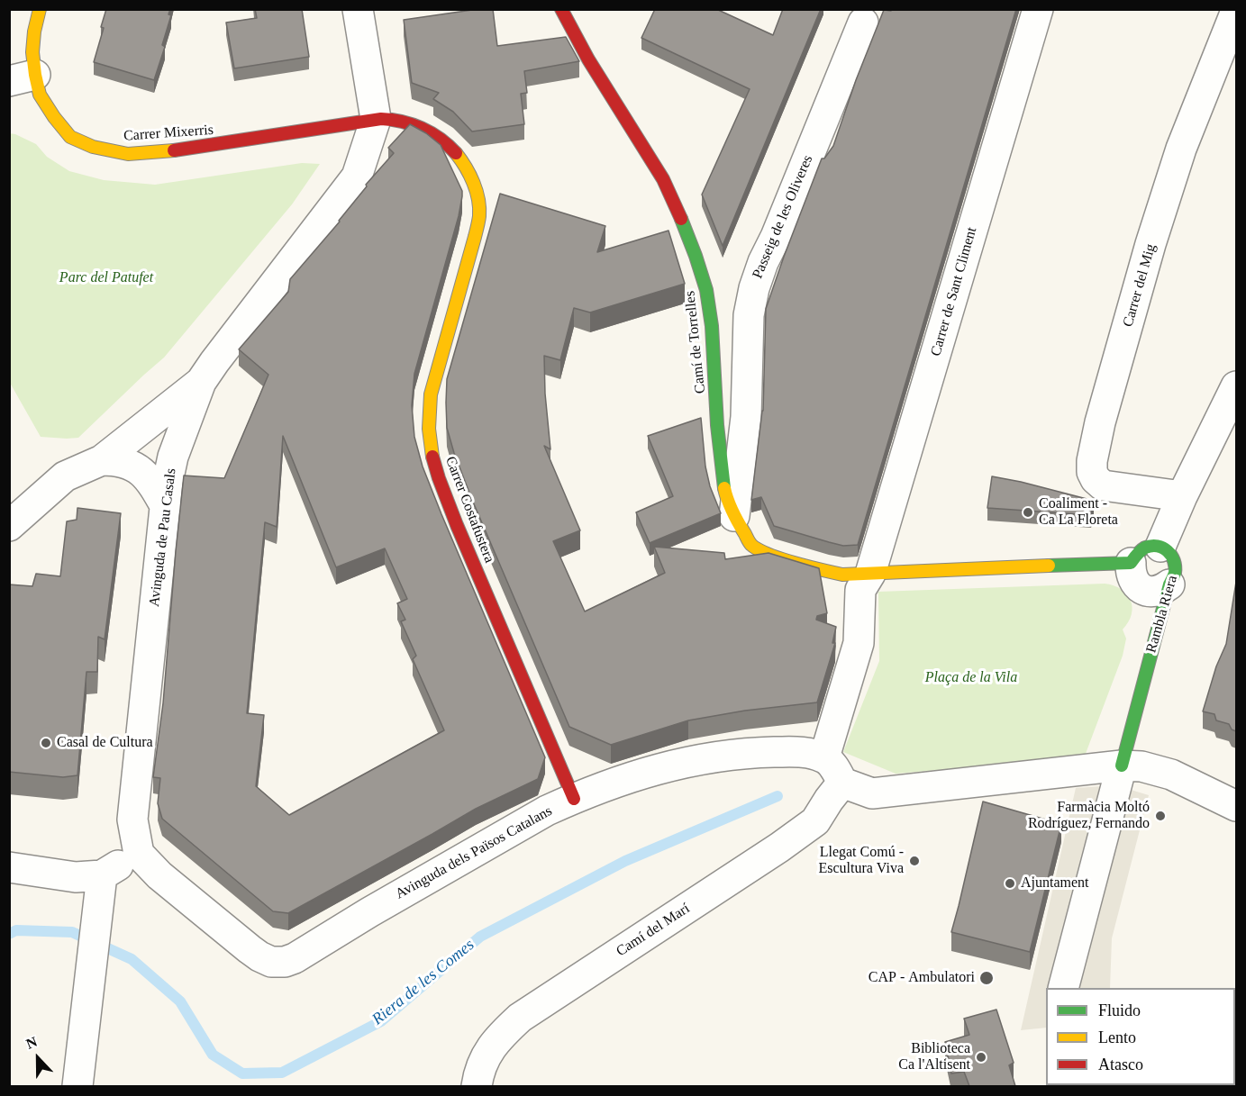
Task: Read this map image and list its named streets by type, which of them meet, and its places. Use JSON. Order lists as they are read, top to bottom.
{
  "streets": {
    "street": [
      "Carrer Mixerris",
      "Passeig de les Oliveres",
      "Carrer del Mig",
      "Carrer de Sant Climent",
      "Camí de Torrelles",
      "Carrer Costafustera",
      "Avinguda de Pau Casals",
      "Rambla Riera",
      "Avinguda dels Països Catalans",
      "Camí del Marí"
    ]
  },
  "crossings": [
    ["Carrer Mixerris", "Carrer Costafustera"],
    ["Carrer Mixerris", "Avinguda de Pau Casals"],
    ["Passeig de les Oliveres", "Camí de Torrelles"],
    ["Carrer de Sant Climent", "Camí de Torrelles"],
    ["Carrer Costafustera", "Avinguda de Pau Casals"],
    ["Carrer Costafustera", "Avinguda dels Països Catalans"],
    ["Avinguda de Pau Casals", "Avinguda dels Països Catalans"]
  ],
  "water": ["Riera de les Comes"],
  "parks": ["Parc del Patufet", "Plaça de la Vila"],
  "places": [
    "Coaliment - Ca La Floreta",
    "Casal de Cultura",
    "Farmàcia Moltó Rodríguez, Fernando",
    "Llegat Comú - Escultura Viva",
    "Ajuntament",
    "CAP - Ambulatori",
    "Biblioteca Ca l'Altisent"
  ],
  "legend": ["Fluido", "Lento", "Atasco"],
  "north": "top"
}
